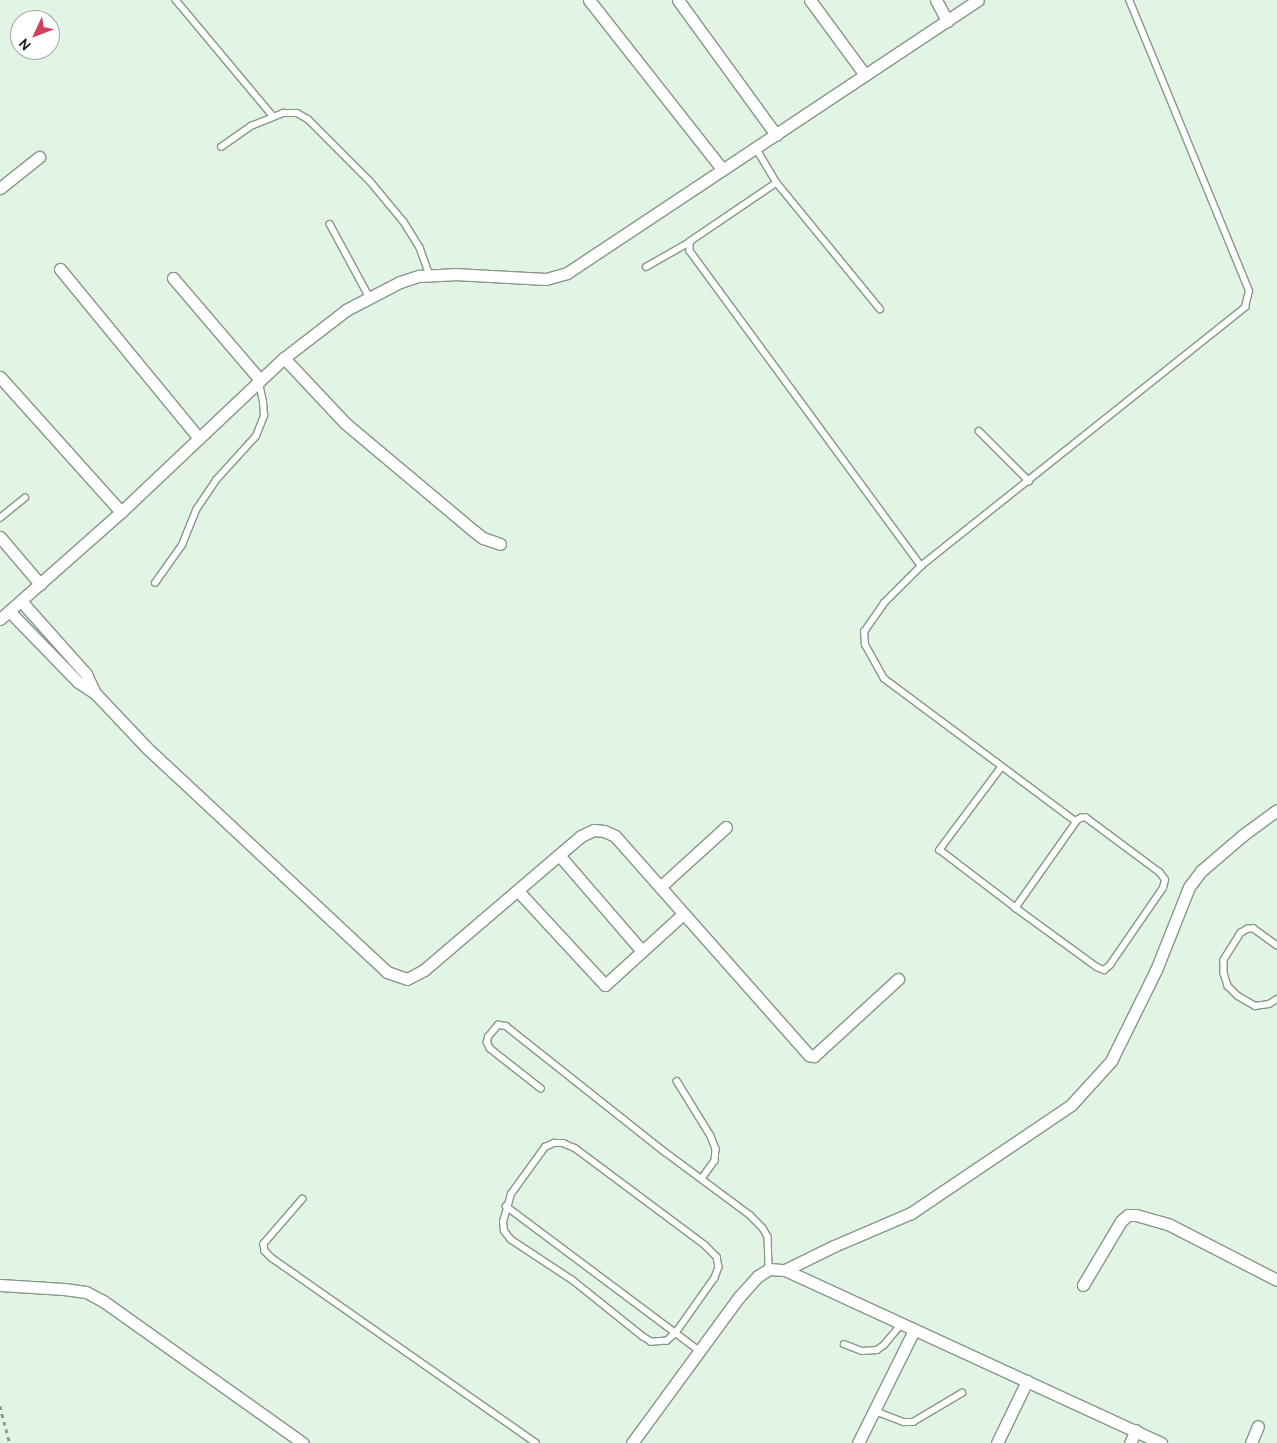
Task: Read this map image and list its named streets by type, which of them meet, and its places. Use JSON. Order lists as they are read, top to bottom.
{
  "north": "bottom left"
}
